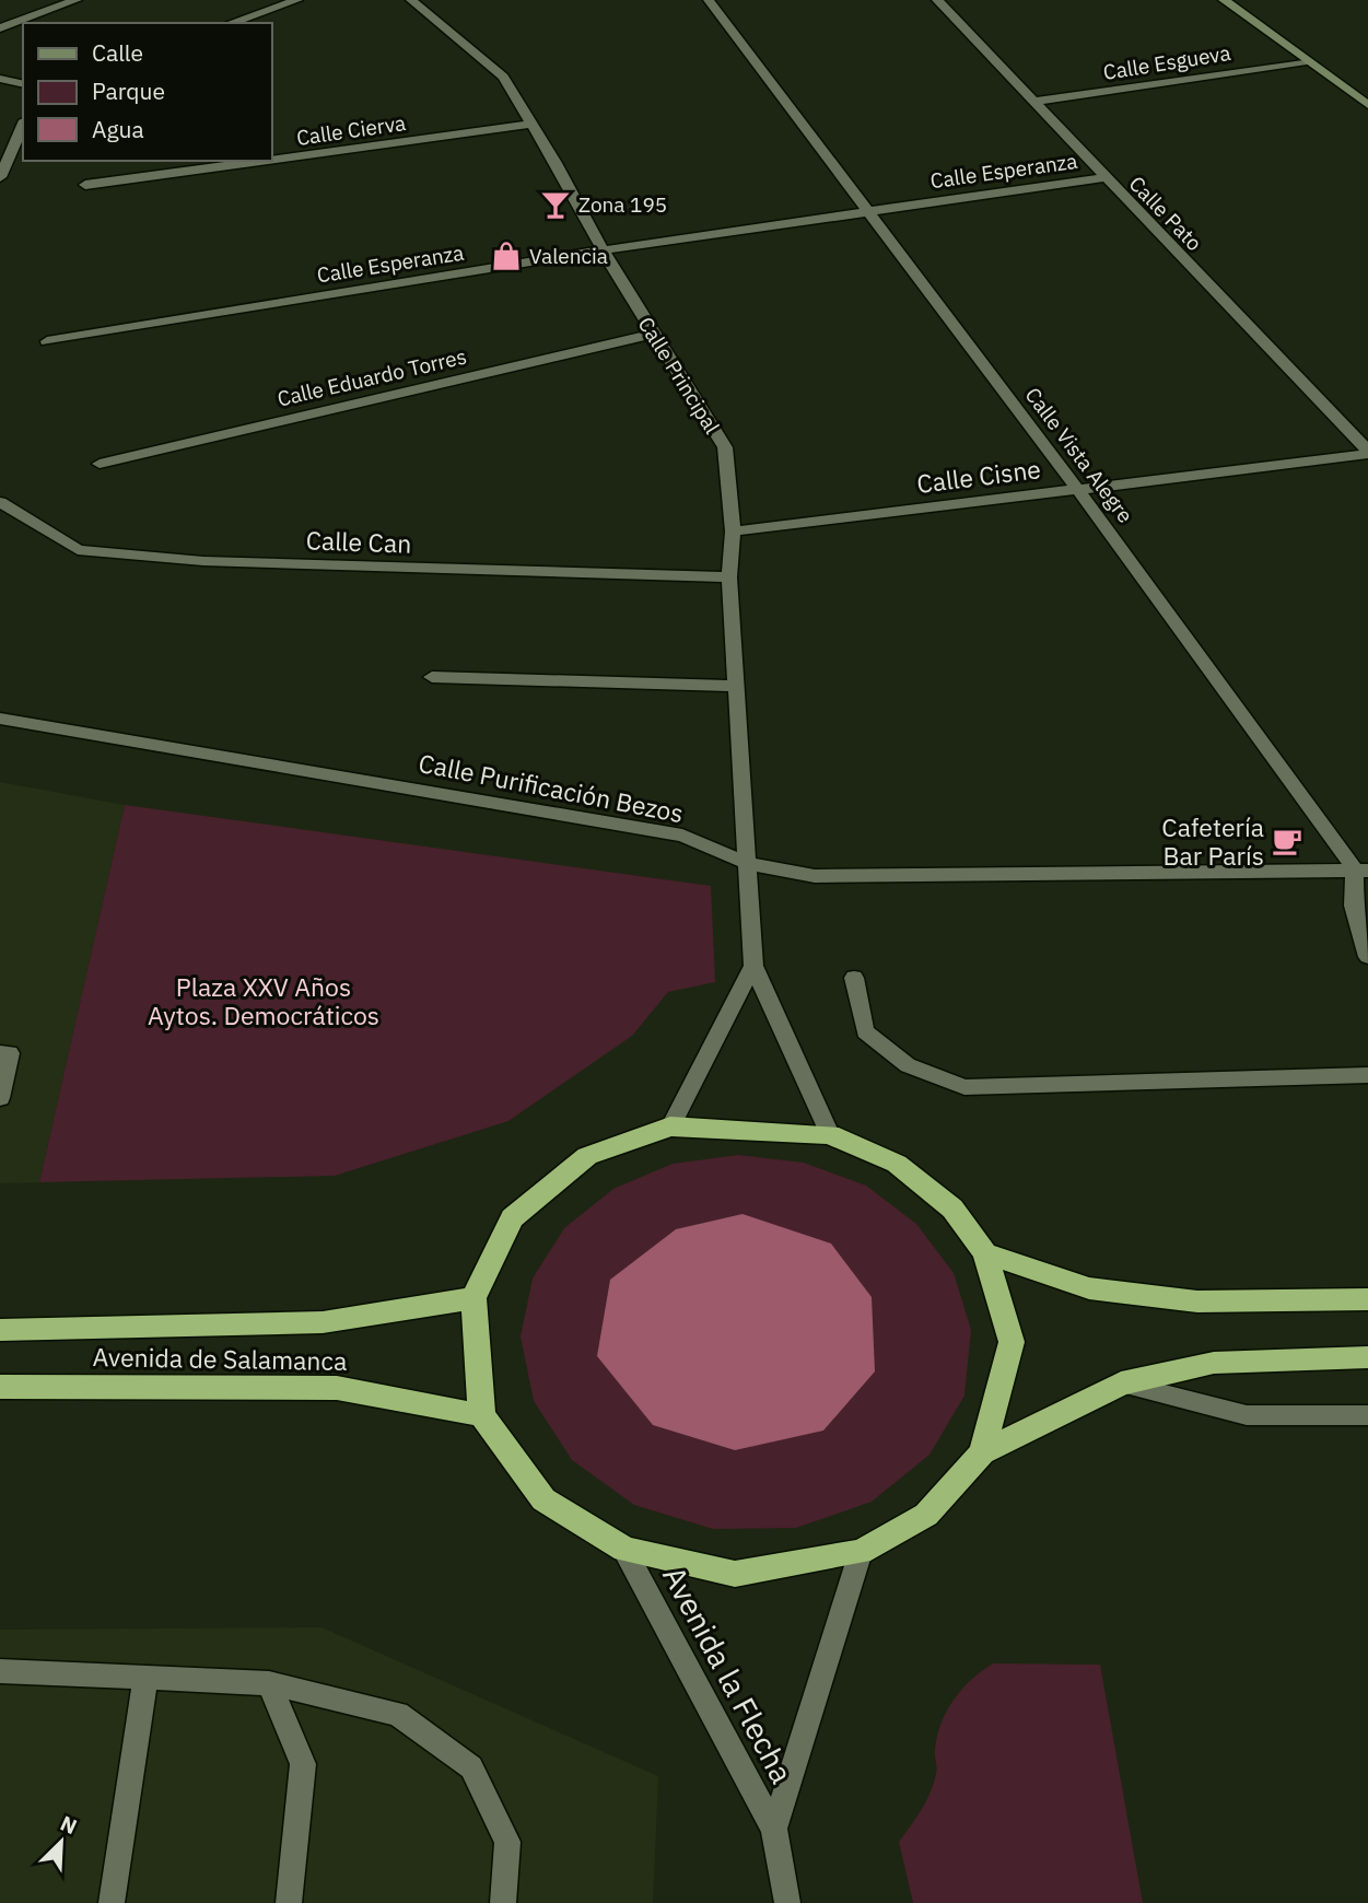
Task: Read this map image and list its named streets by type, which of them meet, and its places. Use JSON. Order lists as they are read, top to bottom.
{
  "streets": {
    "highway": ["Avenida de Salamanca"],
    "street": [
      "Calle Esgueva",
      "Calle Cierva",
      "Calle Esperanza",
      "Calle Pato",
      "Calle Principal",
      "Calle Eduardo Torres",
      "Calle Vista Alegre",
      "Calle Cisne",
      "Calle Can",
      "Calle Purificación Bezos",
      "Avenida la Flecha"
    ]
  },
  "crossings": [
    ["Calle Esgueva", "Calle Pato"],
    ["Calle Cierva", "Calle Principal"],
    ["Calle Esperanza", "Calle Pato"],
    ["Calle Esperanza", "Calle Principal"],
    ["Calle Esperanza", "Calle Vista Alegre"],
    ["Calle Pato", "Calle Cisne"],
    ["Calle Principal", "Calle Eduardo Torres"],
    ["Calle Principal", "Calle Cisne"],
    ["Calle Principal", "Calle Can"],
    ["Calle Principal", "Calle Purificación Bezos"],
    ["Calle Vista Alegre", "Calle Cisne"],
    ["Calle Vista Alegre", "Calle Purificación Bezos"]
  ],
  "parks": ["Plaza XXV Años Aytos. Democráticos"],
  "places": {
    "bar": ["Zona 195"],
    "shop": ["Valencia"],
    "cafe": ["Cafetería Bar París"]
  },
  "legend": ["Calle", "Parque", "Agua"],
  "north": "top right"
}
